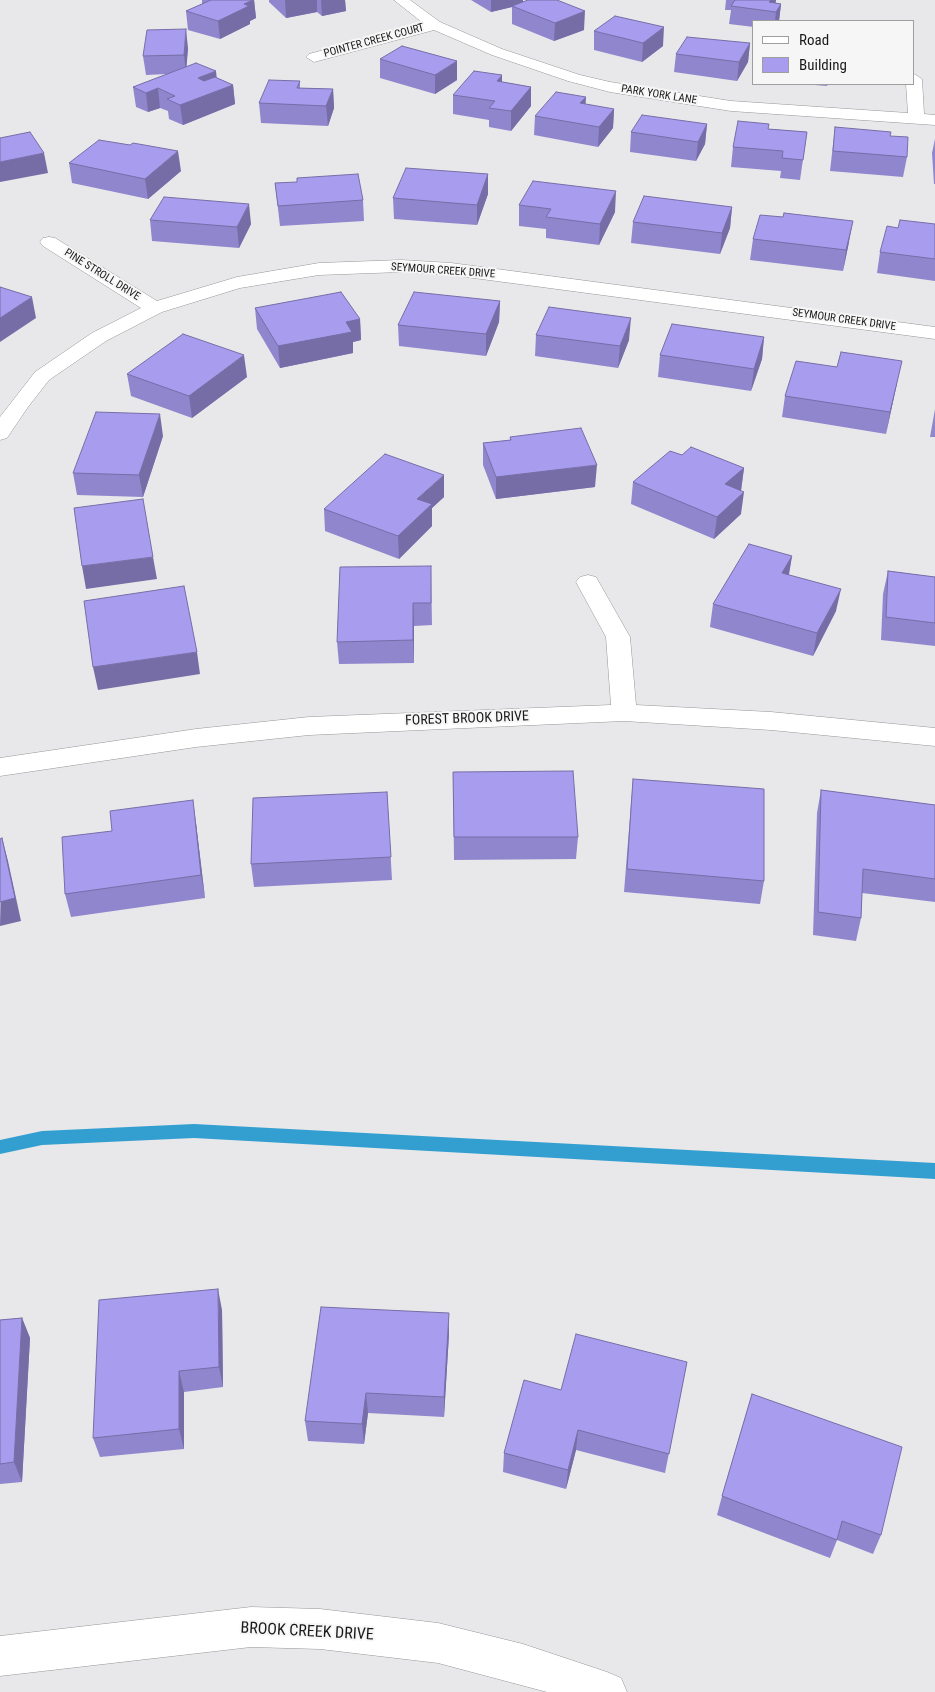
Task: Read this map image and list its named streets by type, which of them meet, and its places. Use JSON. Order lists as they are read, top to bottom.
{
  "streets": {
    "street": [
      "POINTER CREEK COURT",
      "PARK YORK LANE",
      "SEYMOUR CREEK DRIVE",
      "PINE STROLL DRIVE",
      "FOREST BROOK DRIVE",
      "BROOK CREEK DRIVE"
    ]
  },
  "crossings": [
    ["POINTER CREEK COURT", "PARK YORK LANE"],
    ["SEYMOUR CREEK DRIVE", "PINE STROLL DRIVE"]
  ],
  "legend": ["Road", "Building"]
}
